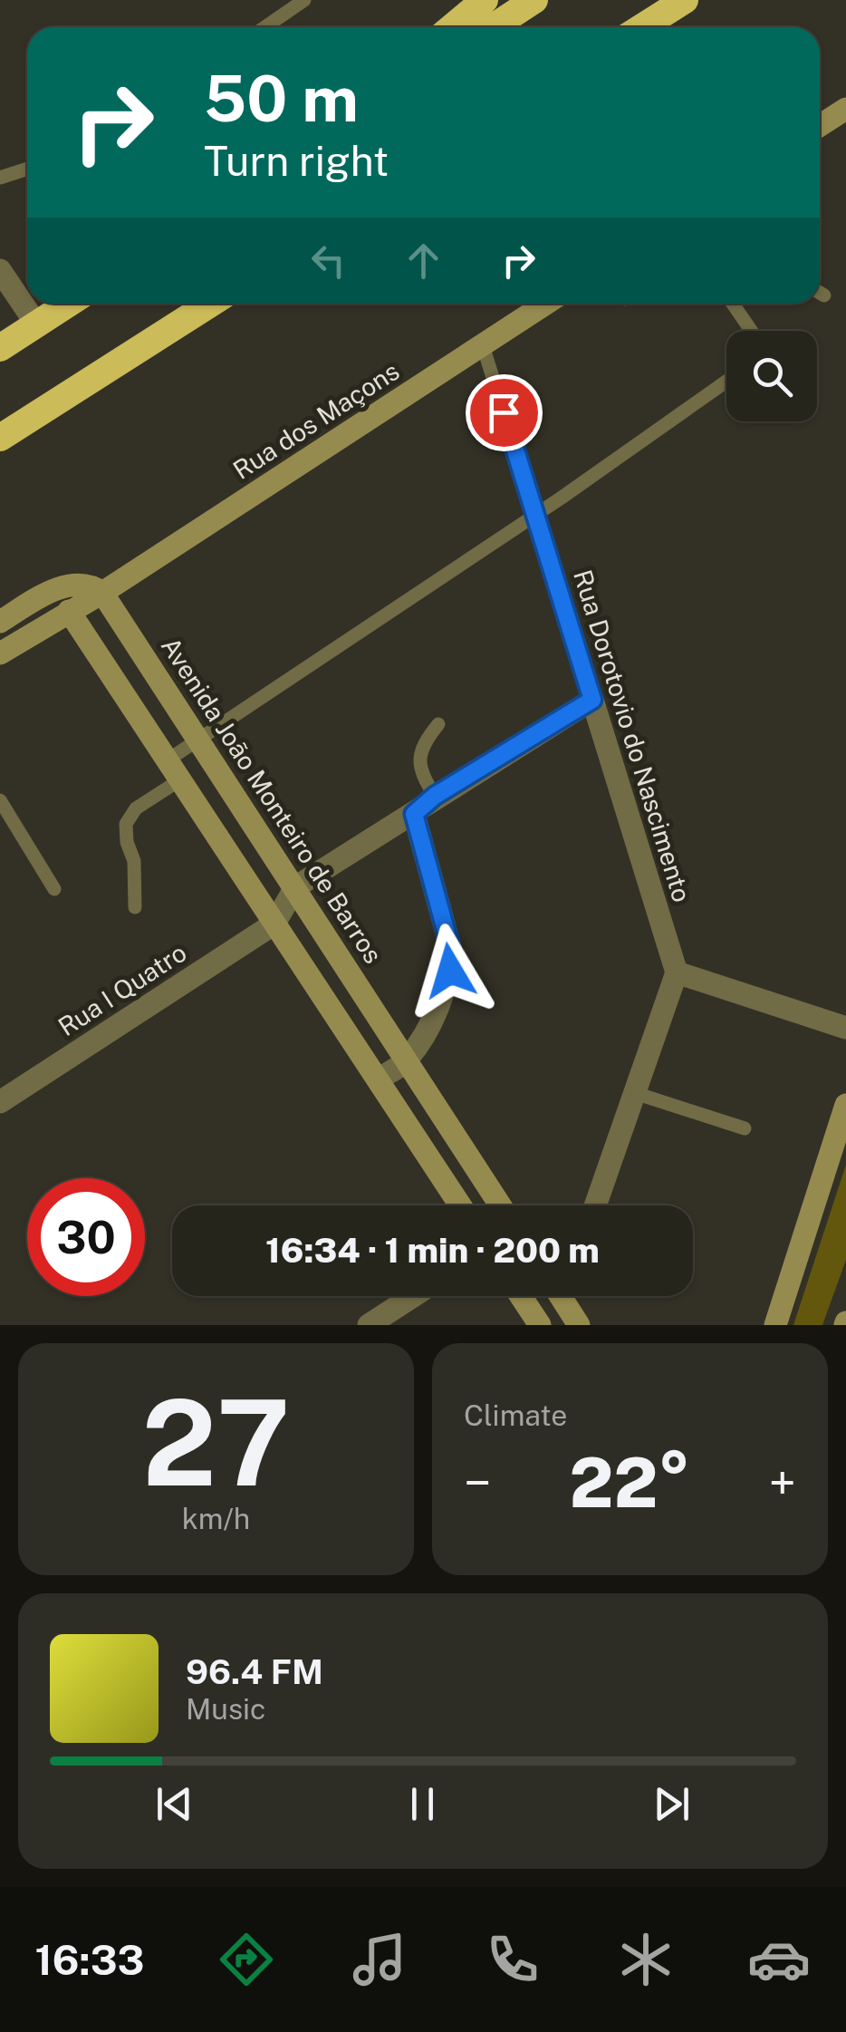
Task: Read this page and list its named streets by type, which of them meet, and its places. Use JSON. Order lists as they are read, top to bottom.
{
  "streets": {
    "street": [
      "Rua dos Maçons",
      "Rua Dorotovio do Nascimento",
      "Avenida João Monteiro de Barros",
      "Rua I Quatro"
    ]
  },
  "crossings": [
    ["Rua dos Maçons", "Rua Dorotovio do Nascimento"],
    ["Rua dos Maçons", "Avenida João Monteiro de Barros"]
  ],
  "page": {
    "turn": ["50 m", "Turn right"],
    "limit": "30",
    "trip": "16:34 · 1 min · 200 m",
    "tile": [
      ["27", "km/h"],
      "Climate"
    ],
    "heat": ["−", "22°", "+"],
    "song": ["96.4 FM", "Music"],
    "tabs": "16:33"
  }
}
